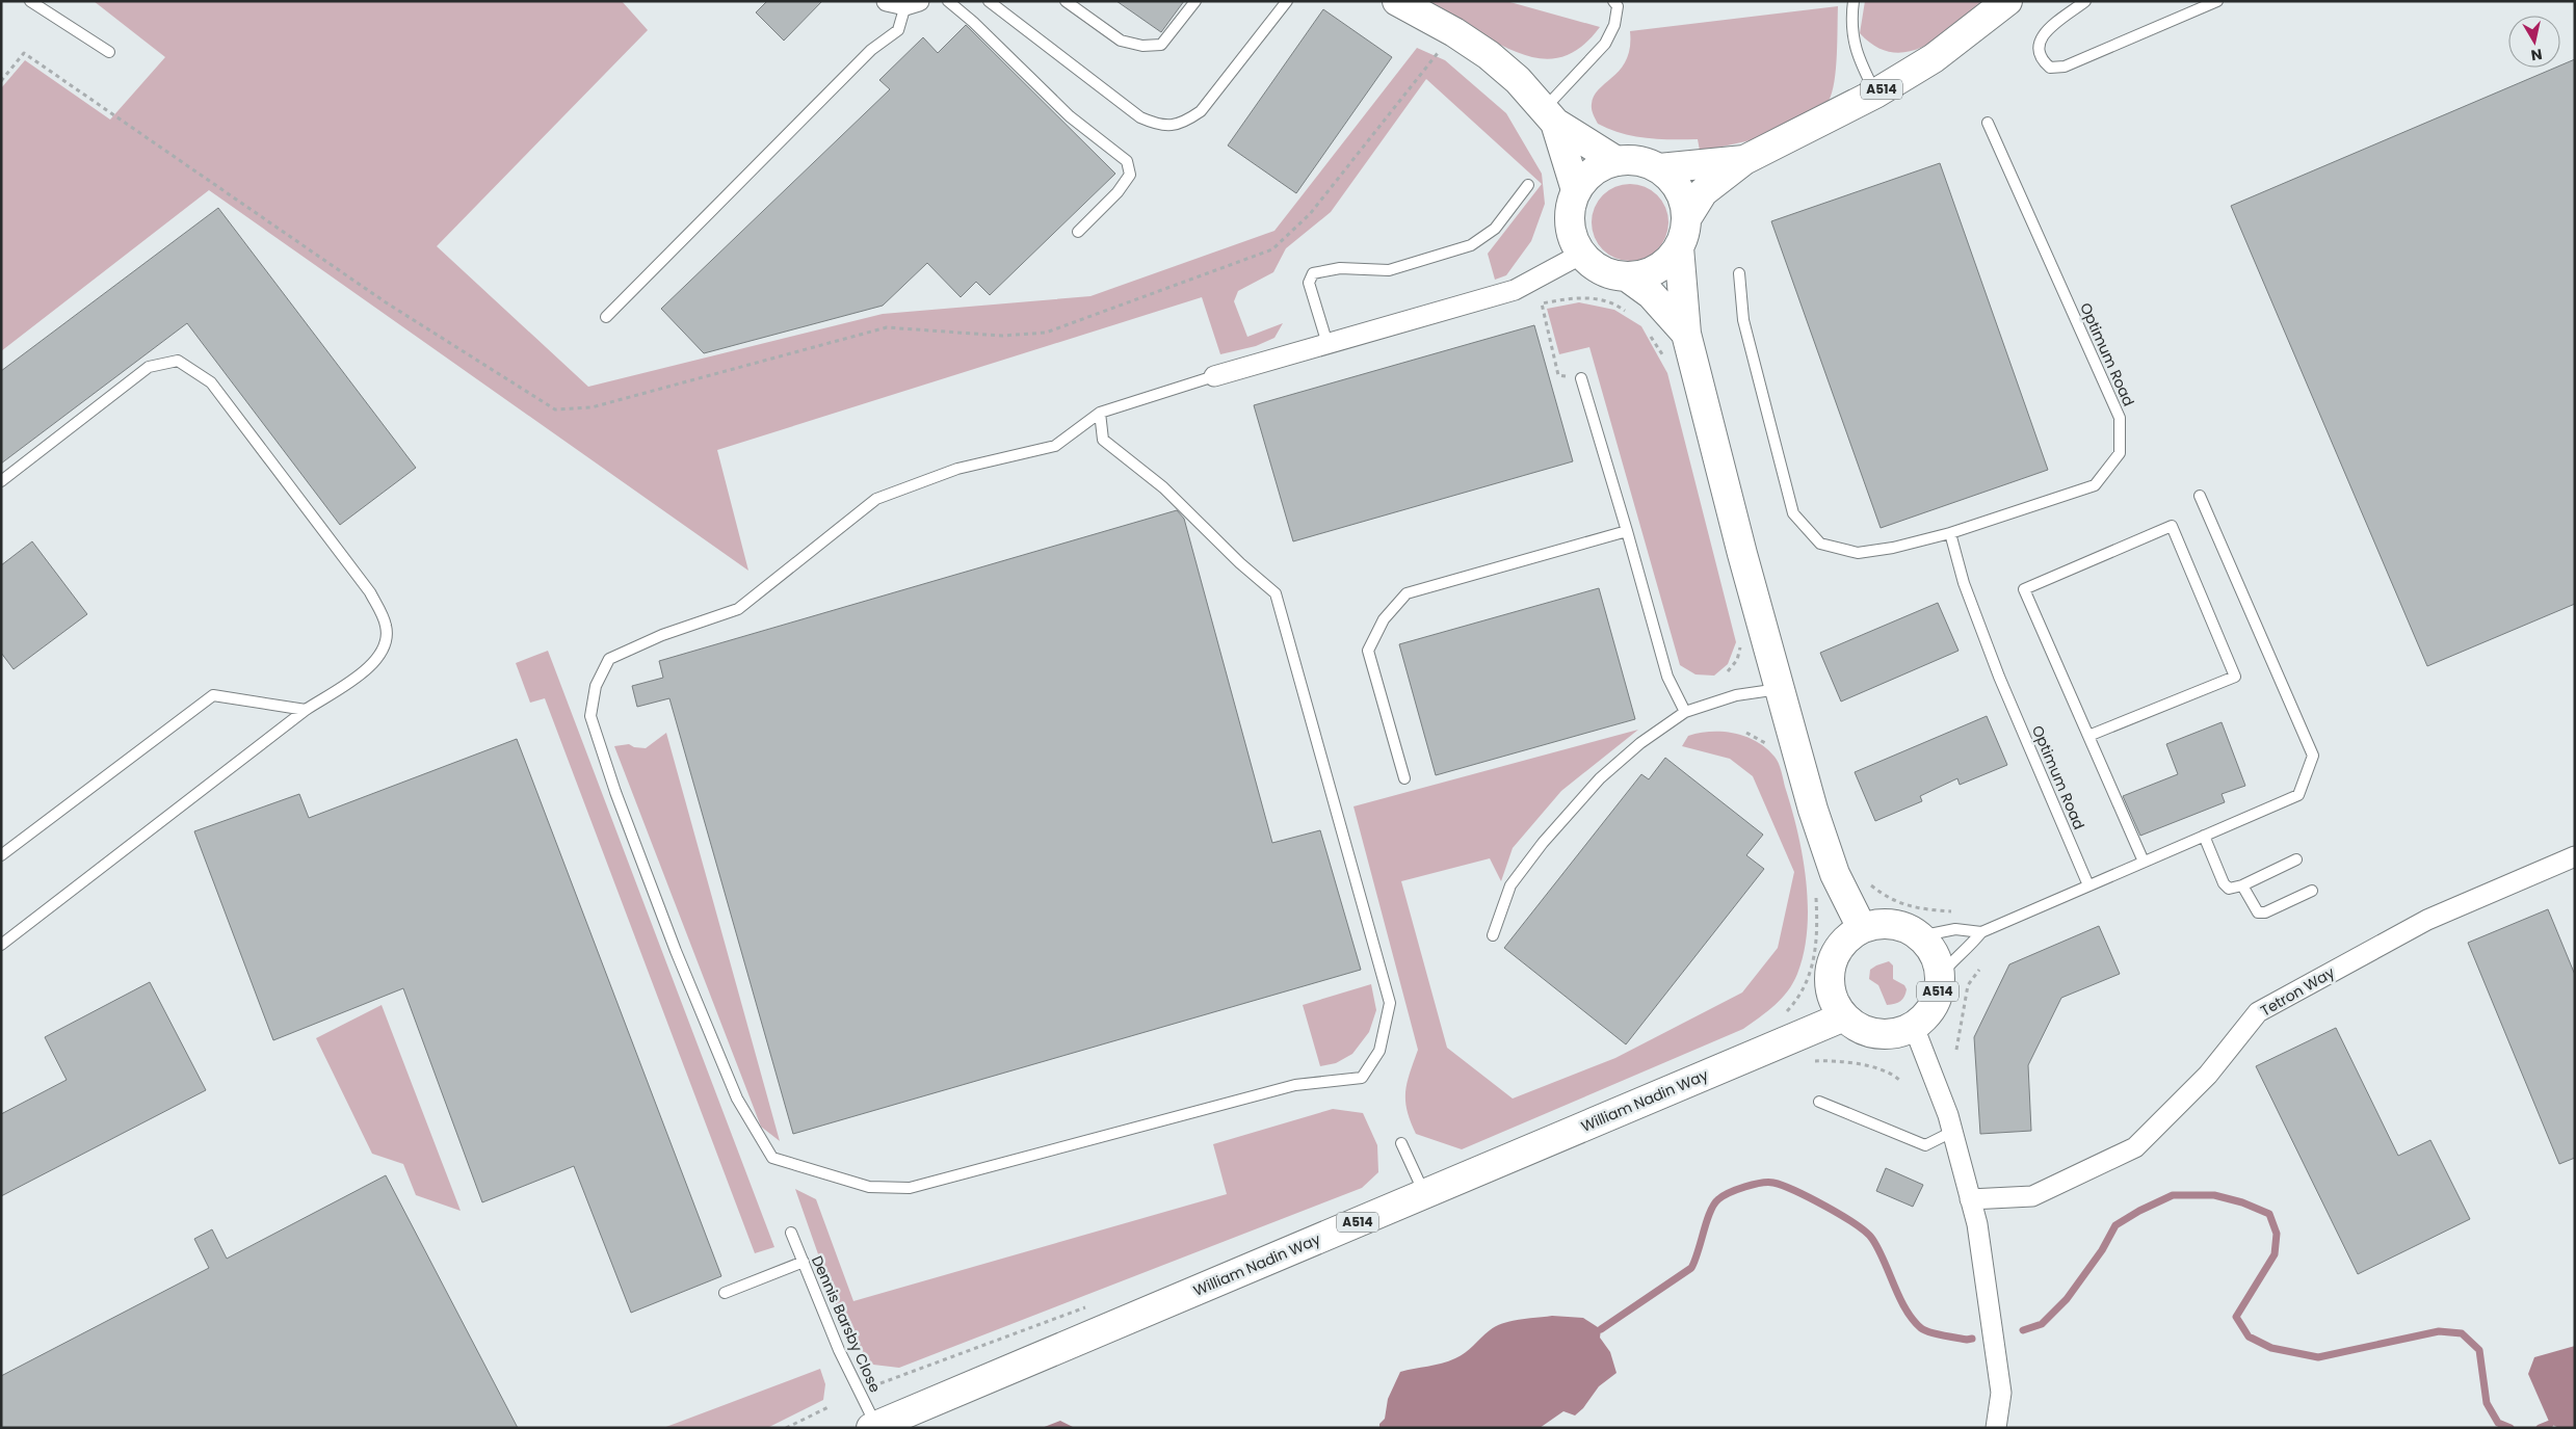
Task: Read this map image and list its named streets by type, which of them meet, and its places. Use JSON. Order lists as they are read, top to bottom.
{
  "streets": {
    "main road": ["A514", "William Nadin Way"],
    "street": ["Tetron Way"],
    "lane": ["Optimum Road", "Dennis Barsby Close"]
  },
  "crossings": [
    ["A514", "William Nadin Way"],
    ["William Nadin Way", "Dennis Barsby Close"]
  ],
  "north": "bottom"
}
